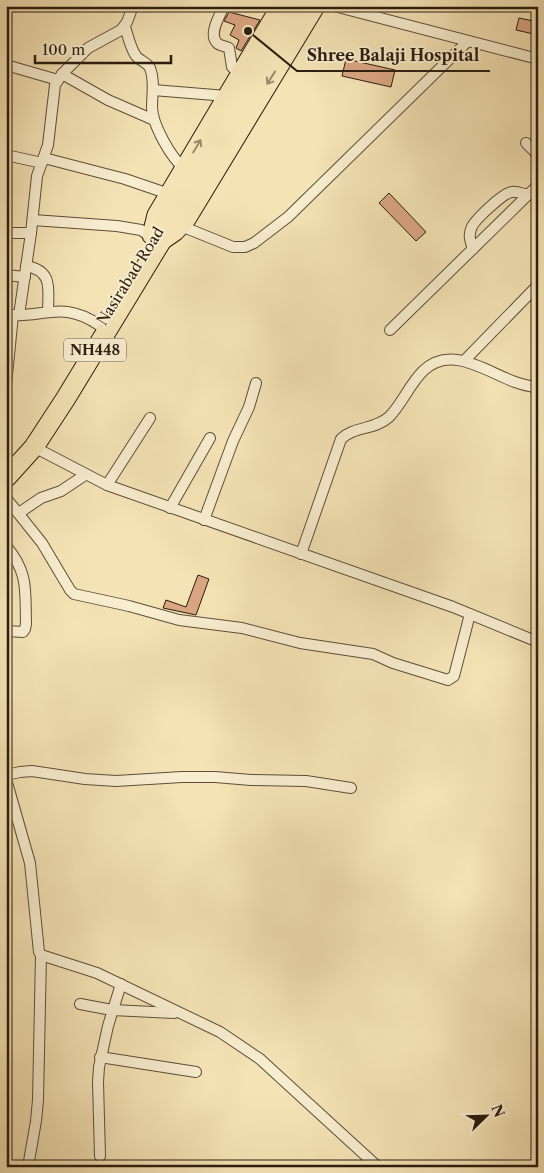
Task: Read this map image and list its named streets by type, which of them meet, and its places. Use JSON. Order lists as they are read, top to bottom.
{
  "streets": {
    "highway": ["Nasirabad Road", "NH448"]
  },
  "places": ["Shree Balaji Hospital"],
  "scale_bar": "100 m",
  "north": "top right"
}
